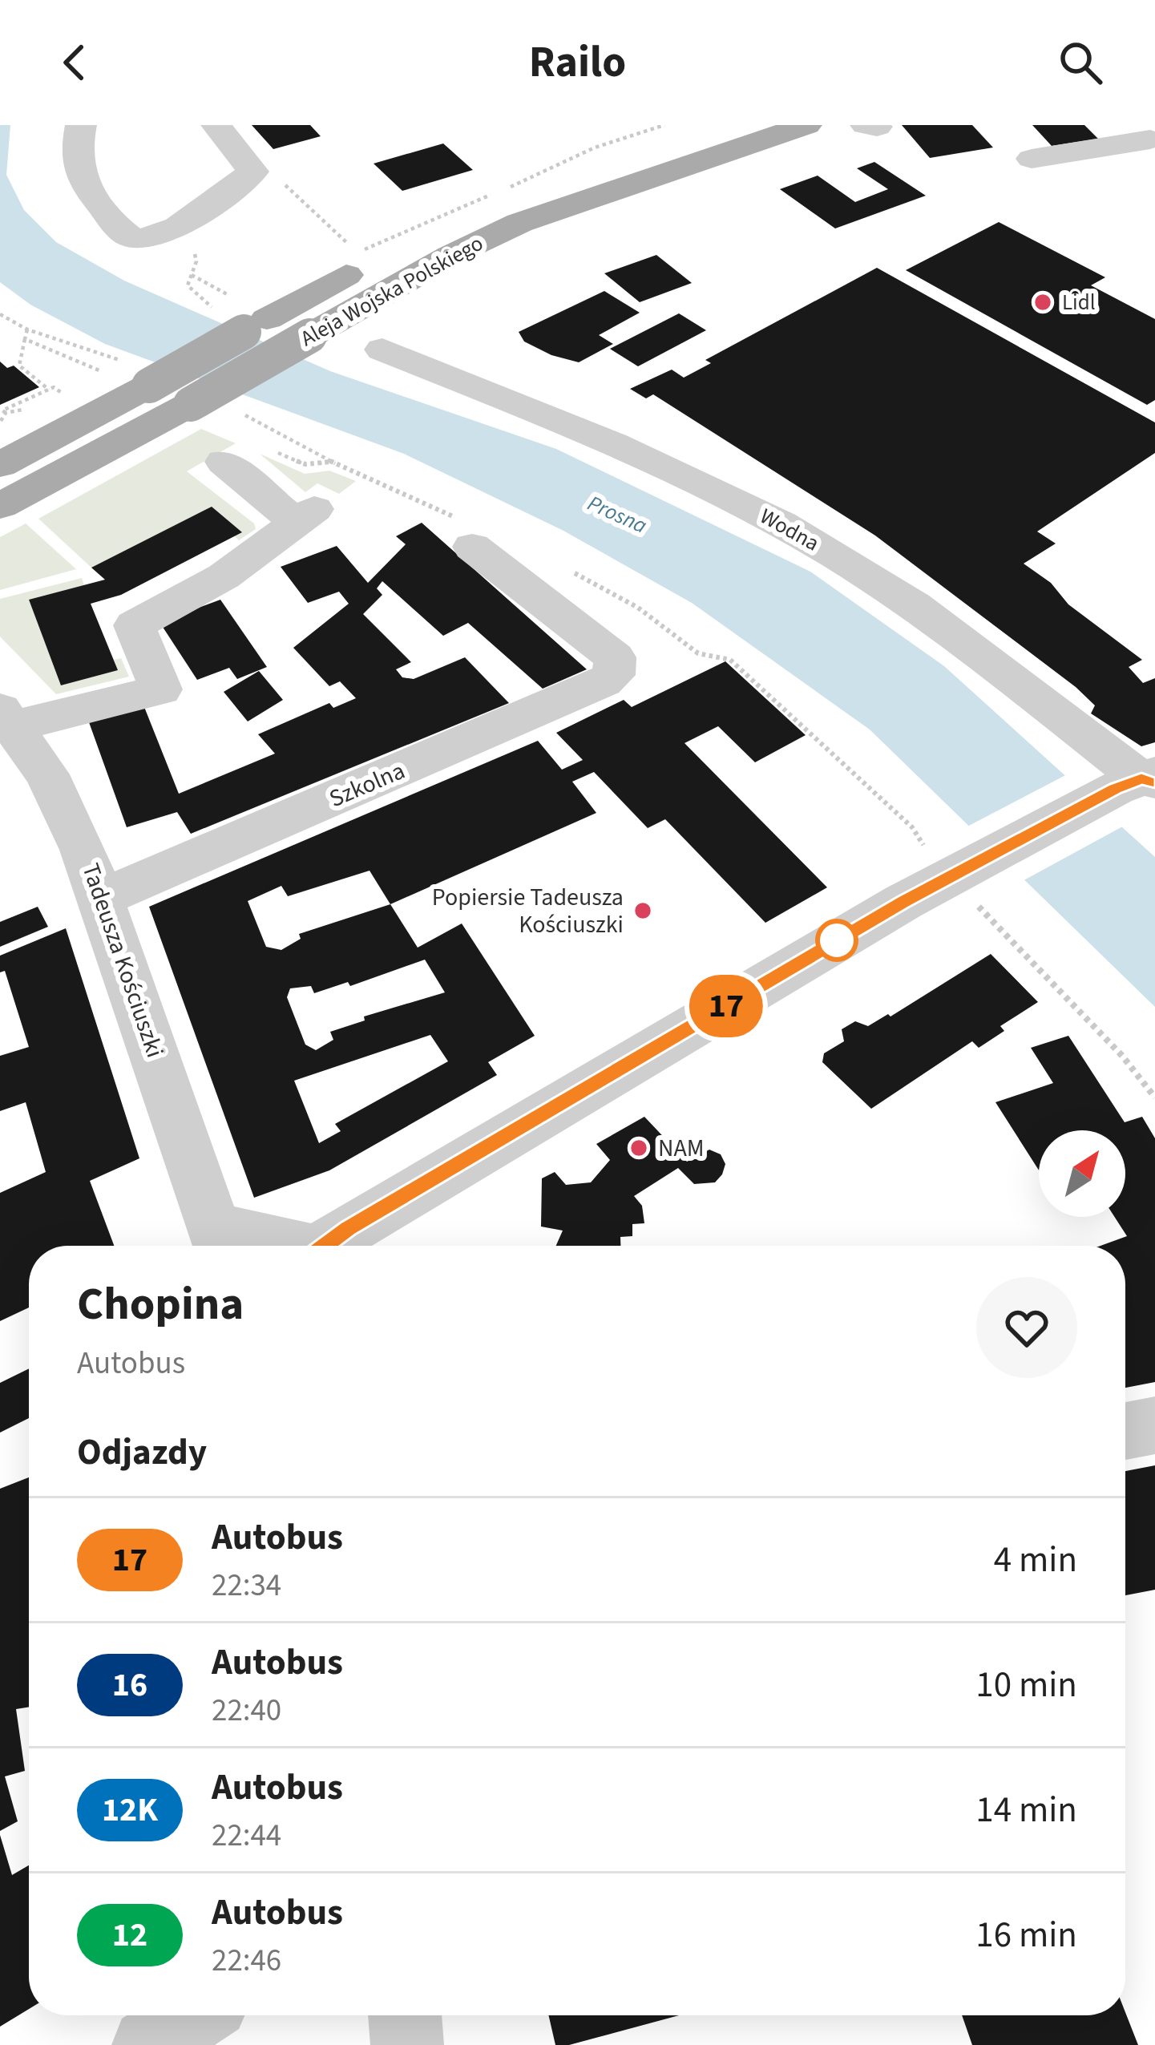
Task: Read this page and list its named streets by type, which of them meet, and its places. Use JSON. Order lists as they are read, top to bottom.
{
  "streets": {
    "main road": ["Aleja Wojska Polskiego"],
    "street": ["Wodna", "Szkolna", "Tadeusza Kościuszki"]
  },
  "crossings": [
    ["Szkolna", "Tadeusza Kościuszki"]
  ],
  "water": ["Prosna"],
  "places": ["Lidl", "Popiersie Tadeusza Kościuszki", "NAM"],
  "lines": ["bus line 17"],
  "north": "top right",
  "page": {
    "header": "Railo",
    "on_map": "17",
    "heading": [
      ["Chopina", "Autobus"],
      "Odjazdy"
    ],
    "list": [
      {
        "mark": "17",
        "name": "Autobus",
        "note": "22:34",
        "value": "4 min"
      },
      {
        "mark": "16",
        "name": "Autobus",
        "note": "22:40",
        "value": "10 min"
      },
      {
        "mark": "12K",
        "name": "Autobus",
        "note": "22:44",
        "value": "14 min"
      },
      {
        "mark": "12",
        "name": "Autobus",
        "note": "22:46",
        "value": "16 min"
      }
    ]
  }
}
